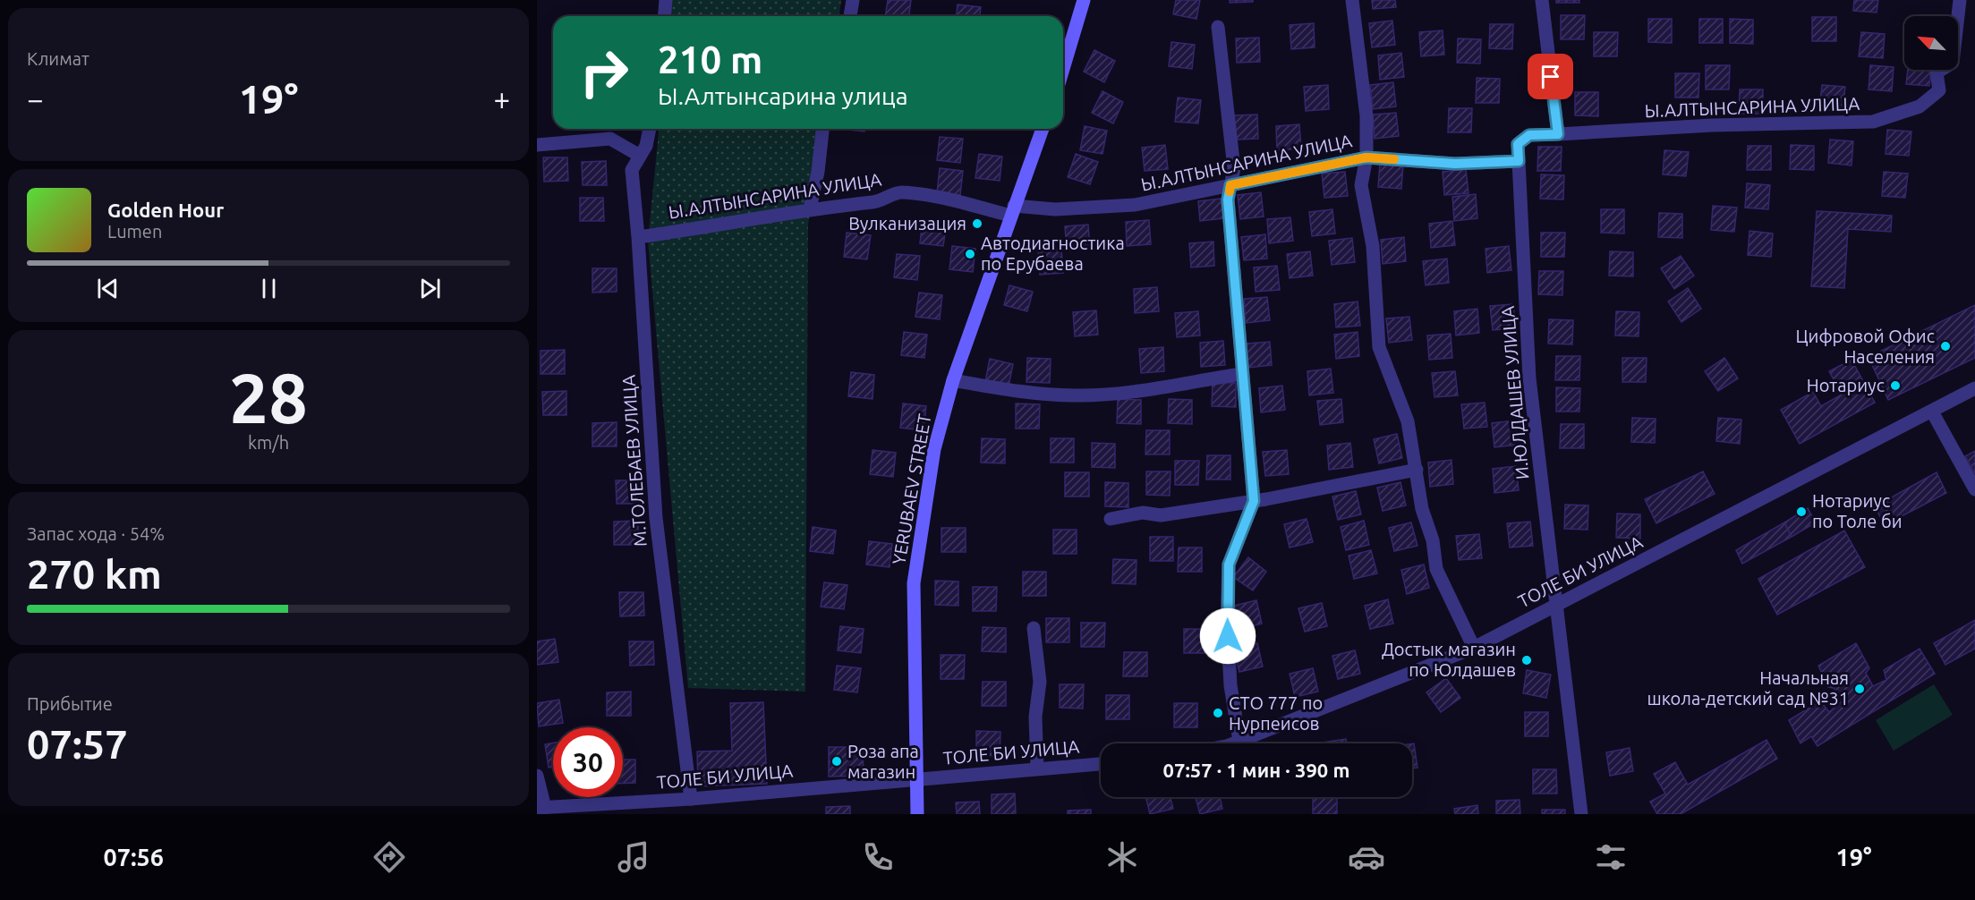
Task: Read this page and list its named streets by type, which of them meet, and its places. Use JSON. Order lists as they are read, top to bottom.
{
  "streets": {
    "main road": ["YERUBAEV STREET"],
    "street": [
      "Ы.АЛТЫНСАРИНА УЛИЦА",
      "И.ЮЛДАШЕВ УЛИЦА",
      "М.ТОЛЕБАЕВ УЛИЦА",
      "ТОЛЕ БИ УЛИЦА"
    ]
  },
  "crossings": [
    ["Ы.АЛТЫНСАРИНА УЛИЦА", "И.ЮЛДАШЕВ УЛИЦА"],
    ["Ы.АЛТЫНСАРИНА УЛИЦА", "М.ТОЛЕБАЕВ УЛИЦА"],
    ["Ы.АЛТЫНСАРИНА УЛИЦА", "YERUBAEV STREET"],
    ["И.ЮЛДАШЕВ УЛИЦА", "ТОЛЕ БИ УЛИЦА"],
    ["М.ТОЛЕБАЕВ УЛИЦА", "ТОЛЕ БИ УЛИЦА"],
    ["YERUBAEV STREET", "ТОЛЕ БИ УЛИЦА"]
  ],
  "places": [
    "Вулканизация",
    "Автодиагностика по Ерубаева",
    "Цифровой Офис Населения",
    "Нотариус",
    "Нотариус по Толе би",
    "Достык магазин по Юлдашев",
    "Начальная школа-детский сад №31",
    "СТО 777 по Нурпеисов",
    "Роза апа магазин"
  ],
  "north": "top left",
  "page": {
    "tile": [
      "Климат",
      ["28", "km/h"],
      ["Запас хода · 54%", "270 km"],
      ["Прибытие", "07:57"]
    ],
    "turn": ["210 m", "Ы.Алтынсарина улица"],
    "heat": ["−", "19°", "+"],
    "song": ["Golden Hour", "Lumen"],
    "limit": "30",
    "trip": "07:57 · 1 мин · 390 m",
    "tabs": ["07:56", "19°"]
  }
}
